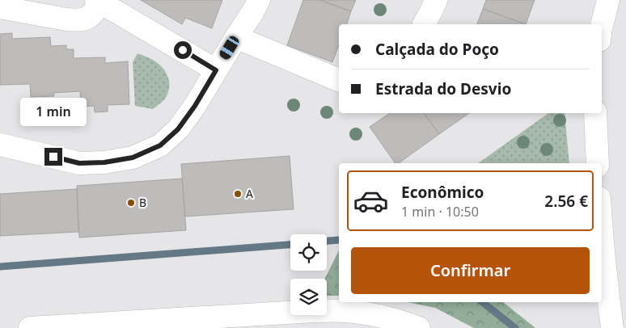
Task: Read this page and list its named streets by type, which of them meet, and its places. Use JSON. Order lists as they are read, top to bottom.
{
  "places": ["A", "B"],
  "page": {
    "banner": ["Calçada do Poço", "Estrada do Desvio"],
    "bubble": "1 min",
    "list": [
      {
        "name": "Econômico",
        "note": "1 min · 10:50",
        "value": "2.56 €"
      }
    ],
    "buttons": "Confirmar"
  }
}
